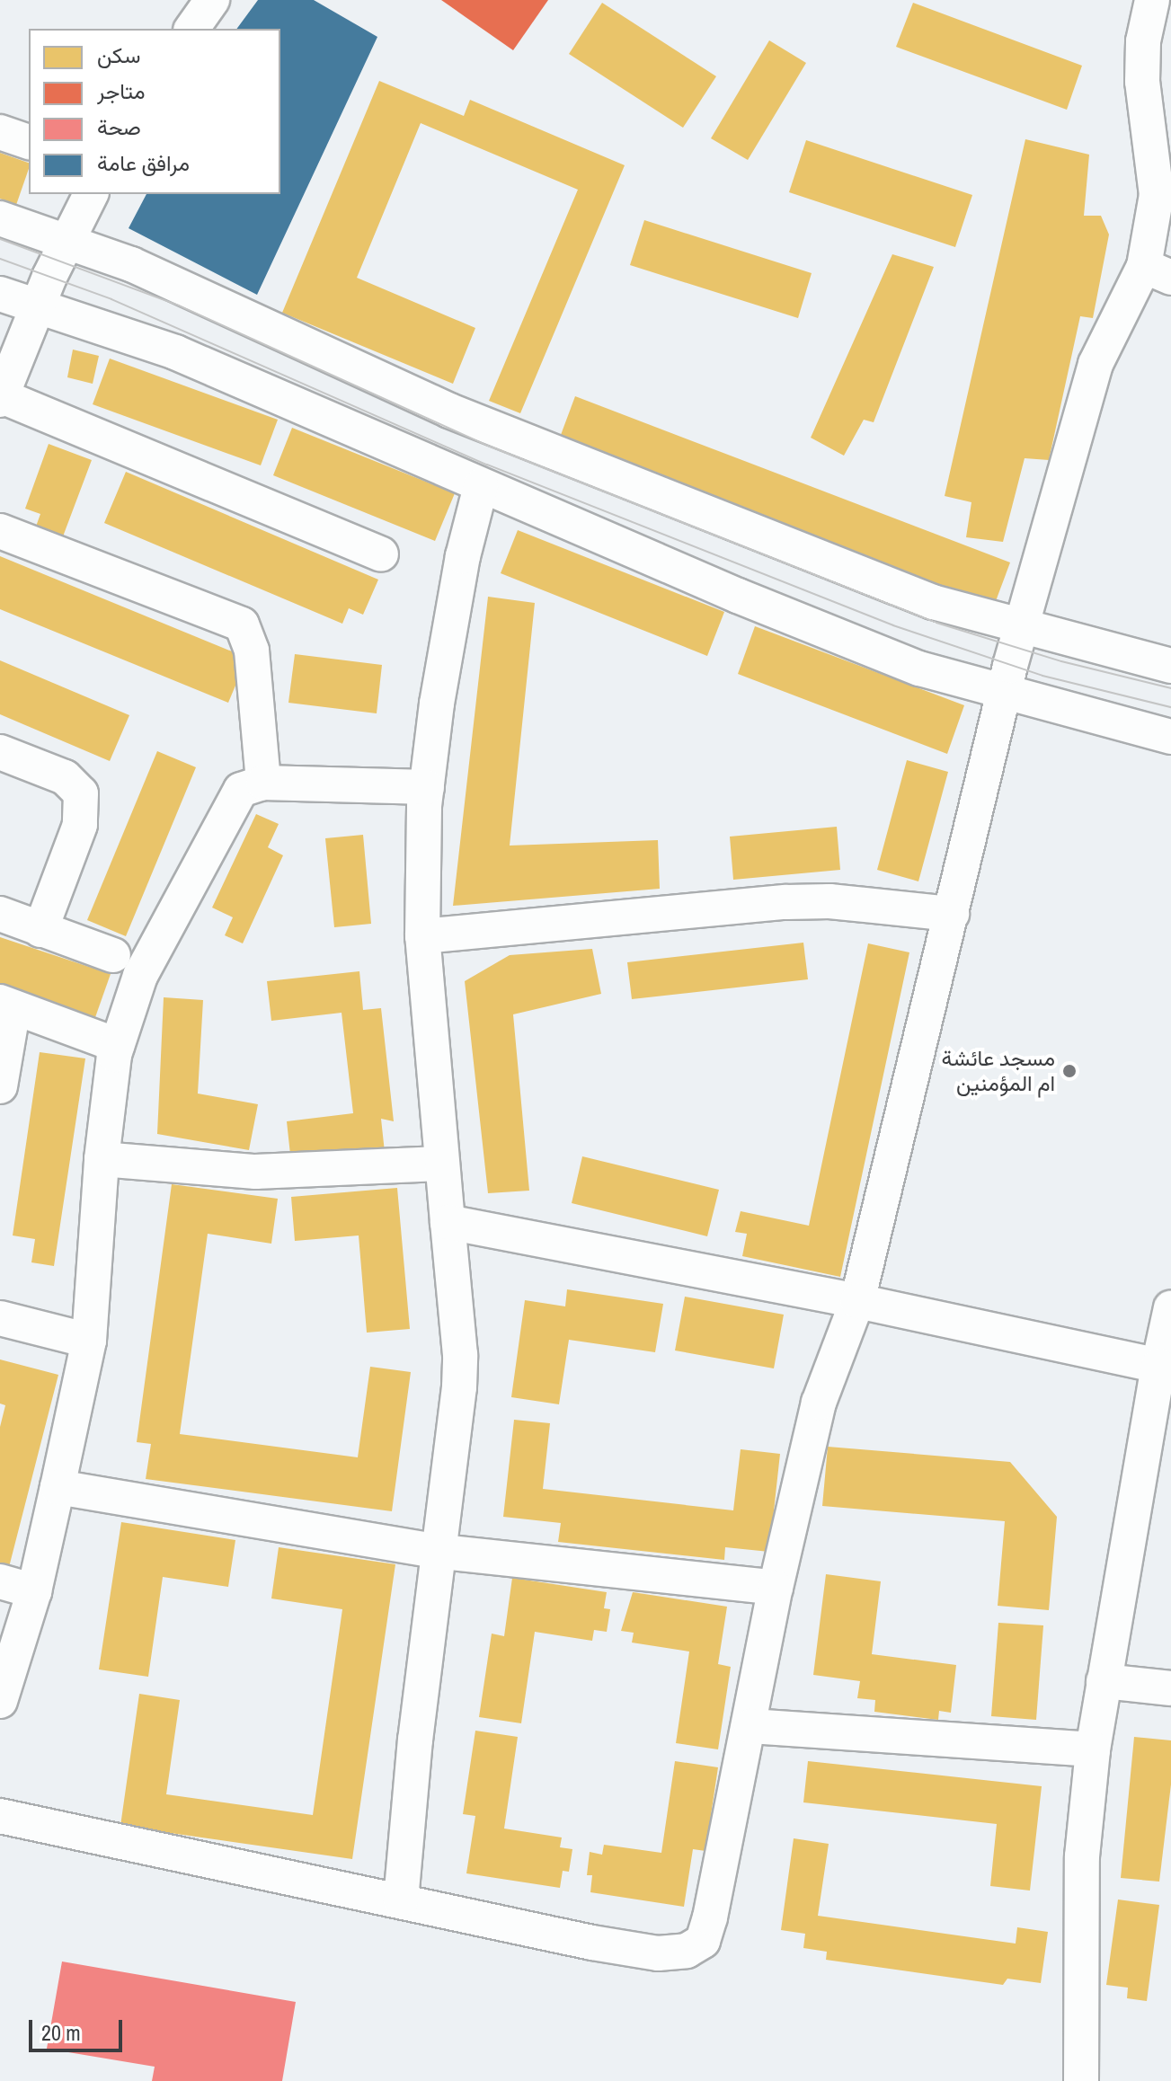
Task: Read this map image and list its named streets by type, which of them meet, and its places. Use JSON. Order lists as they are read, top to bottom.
{
  "places": ["مسجد عائشة ام المؤمنين"],
  "legend": [
    "سكن",
    "متاجر",
    "صحة",
    "مرافق عامة"
  ],
  "scale_bar": "20 m"
}
